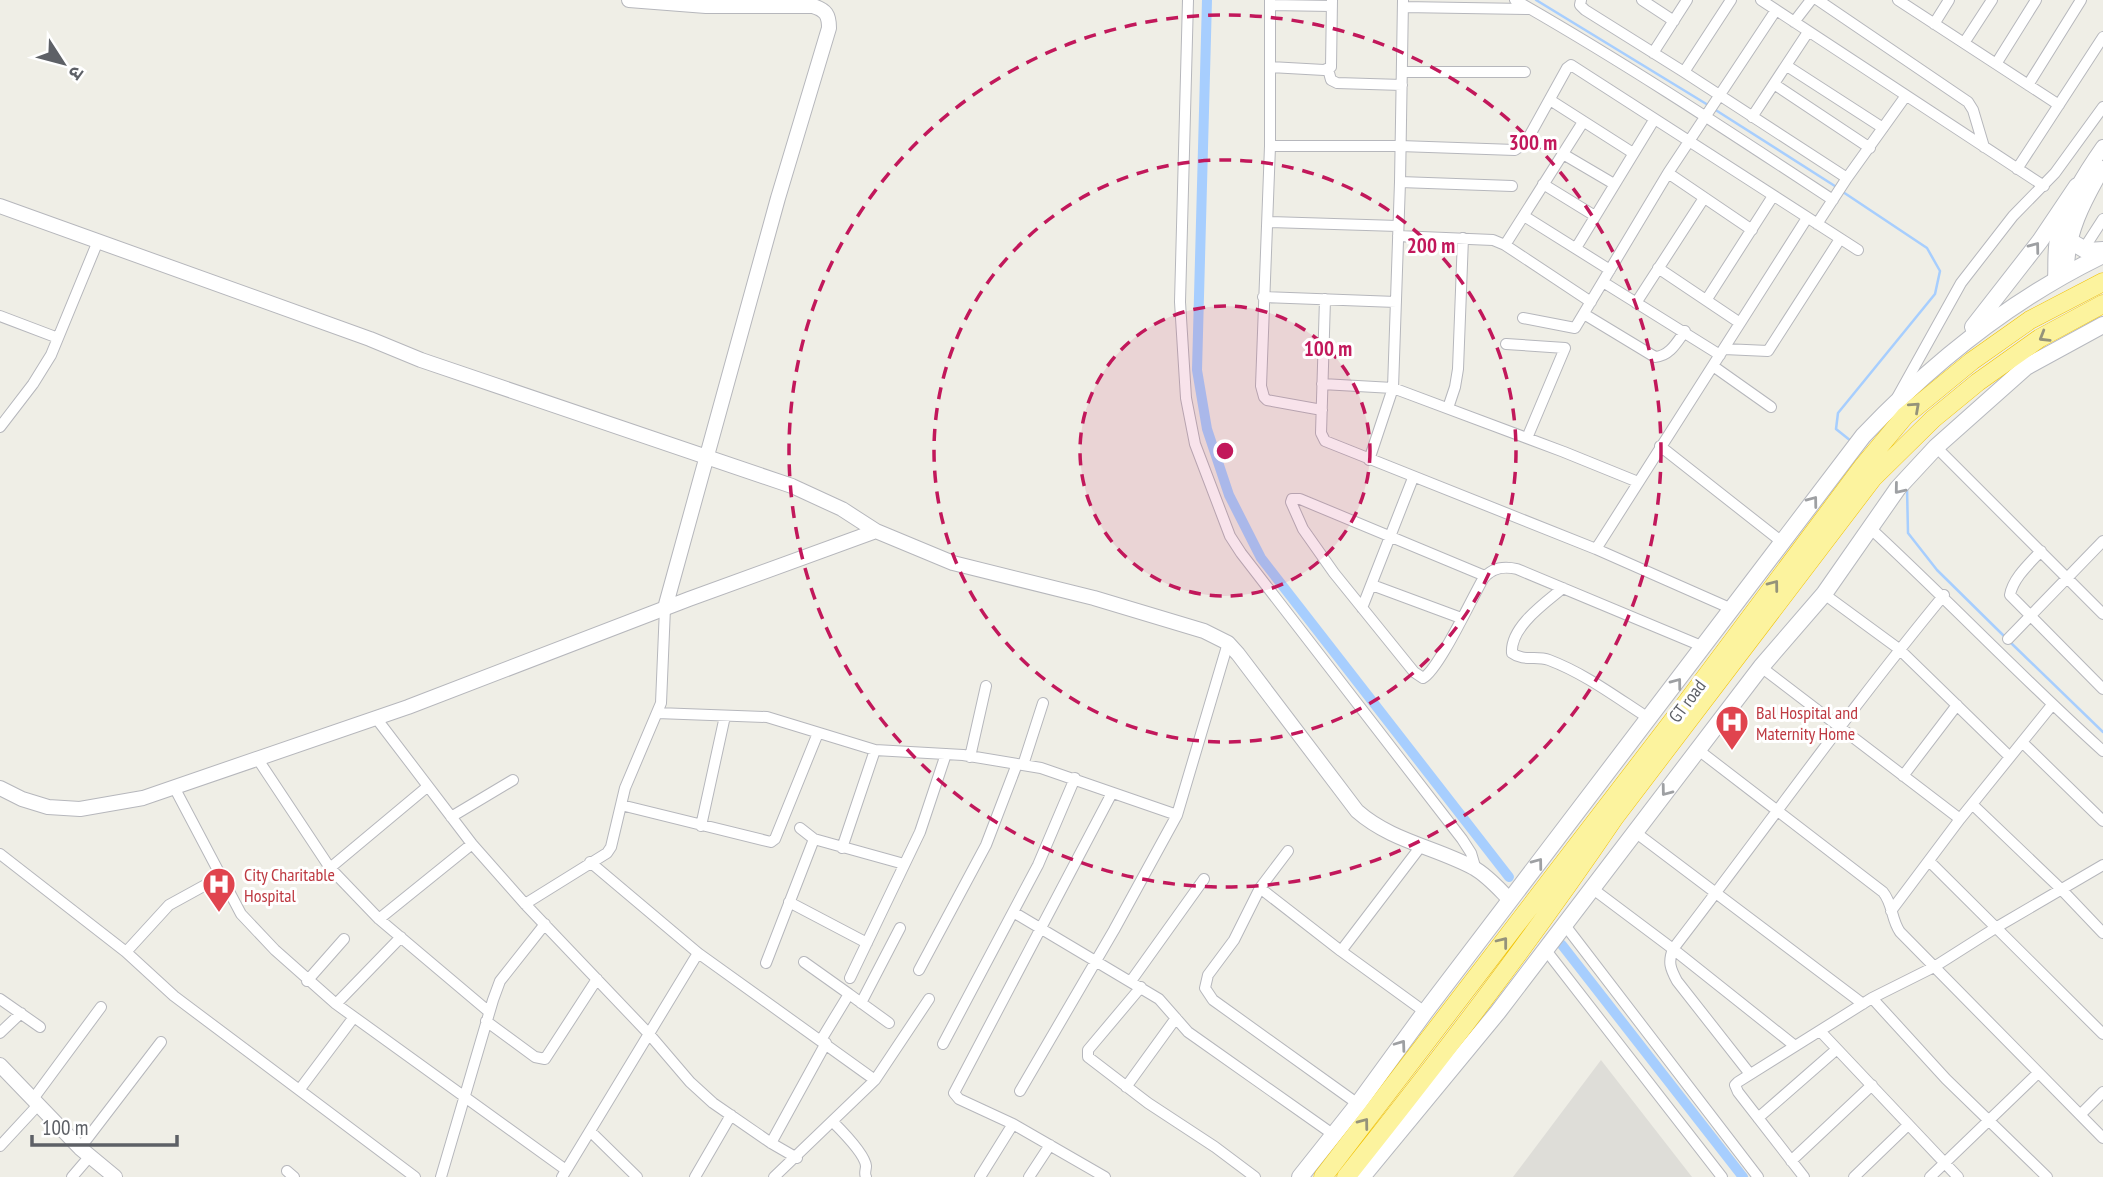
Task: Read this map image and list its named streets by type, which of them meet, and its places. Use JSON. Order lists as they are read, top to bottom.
{
  "streets": {
    "highway": ["GT road"]
  },
  "places": {
    "hospital": ["Bal Hospital and Maternity Home", "City Charitable Hospital"]
  },
  "scale_bar": "100 m",
  "north": "bottom right",
  "rings": ["300 m", "200 m", "100 m"]
}
